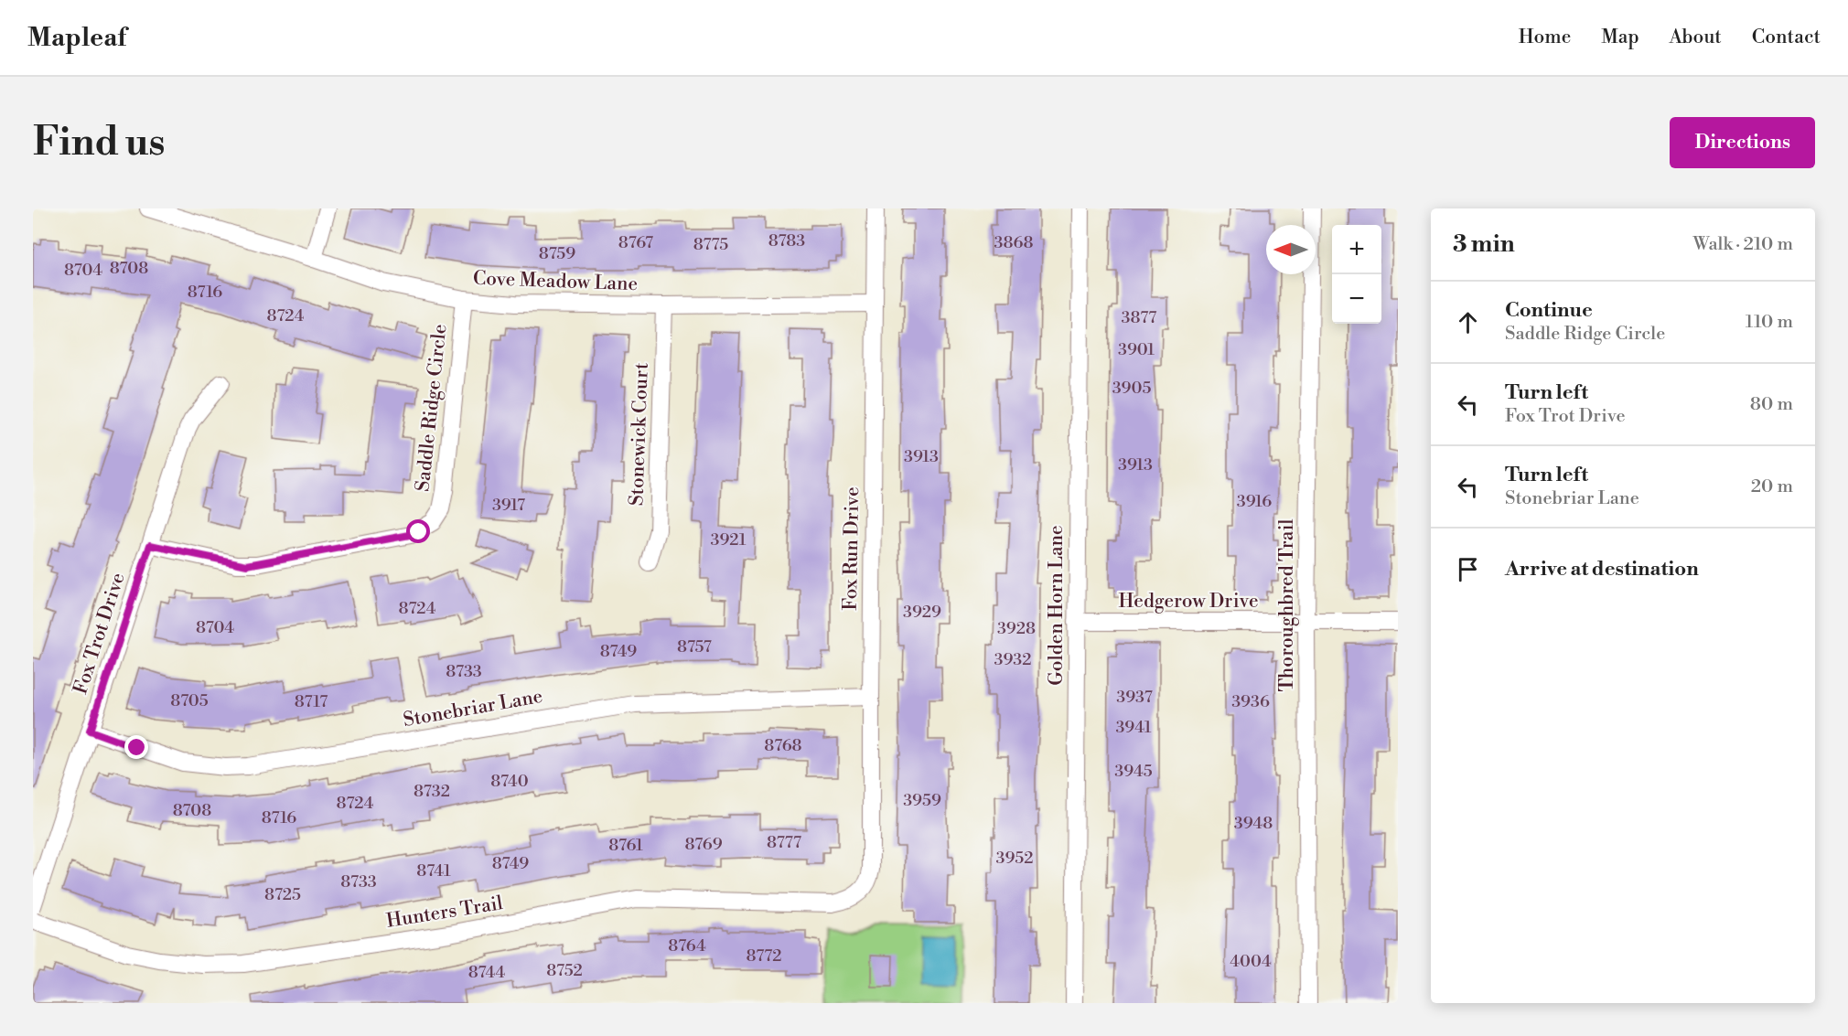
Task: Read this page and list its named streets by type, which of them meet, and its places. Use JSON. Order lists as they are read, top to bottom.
{
  "streets": {
    "street": [
      "Cove Meadow Lane",
      "Saddle Ridge Circle",
      "Stonewick Court",
      "Fox Run Drive",
      "Hedgerow Drive",
      "Golden Horn Lane",
      "Thoroughbred Trail",
      "Fox Trot Drive",
      "Stonebriar Lane",
      "Hunters Trail"
    ]
  },
  "crossings": [
    ["Cove Meadow Lane", "Saddle Ridge Circle"],
    ["Cove Meadow Lane", "Stonewick Court"],
    ["Cove Meadow Lane", "Fox Run Drive"],
    ["Saddle Ridge Circle", "Fox Trot Drive"],
    ["Fox Run Drive", "Stonebriar Lane"],
    ["Fox Run Drive", "Hunters Trail"],
    ["Hedgerow Drive", "Golden Horn Lane"],
    ["Hedgerow Drive", "Thoroughbred Trail"],
    ["Fox Trot Drive", "Stonebriar Lane"]
  ],
  "house_numbers": [
    "8783",
    "8767",
    "3868",
    "8775",
    "8759",
    "8708",
    "8704",
    "8716",
    "8724",
    "3877",
    "3901",
    "3905",
    "3913",
    "3913",
    "3916",
    "3917",
    "3921",
    "8724",
    "3929",
    "8704",
    "3928",
    "8757",
    "8749",
    "3932",
    "8733",
    "3937",
    "8705",
    "8717",
    "3936",
    "3941",
    "8768",
    "3945",
    "8740",
    "8732",
    "3959",
    "8724",
    "8708",
    "8716",
    "3948",
    "8777",
    "8769",
    "8761",
    "3952",
    "8749",
    "8741",
    "8733",
    "8725",
    "8764",
    "8772",
    "4004",
    "8752",
    "8744"
  ],
  "north": "left",
  "page": {
    "header": "Mapleaf",
    "nav": [
      "Home",
      "Map",
      "About",
      "Contact"
    ],
    "buttons": "Directions",
    "title": "Find us",
    "heading": ["3 min", "Walk · 210 m"],
    "map_buttons": ["+", "−"],
    "list": [
      ["Continue", "Saddle Ridge Circle", "110 m"],
      ["Turn left", "Fox Trot Drive", "80 m"],
      ["Turn left", "Stonebriar Lane", "20 m"],
      "Arrive at destination"
    ]
  }
}
